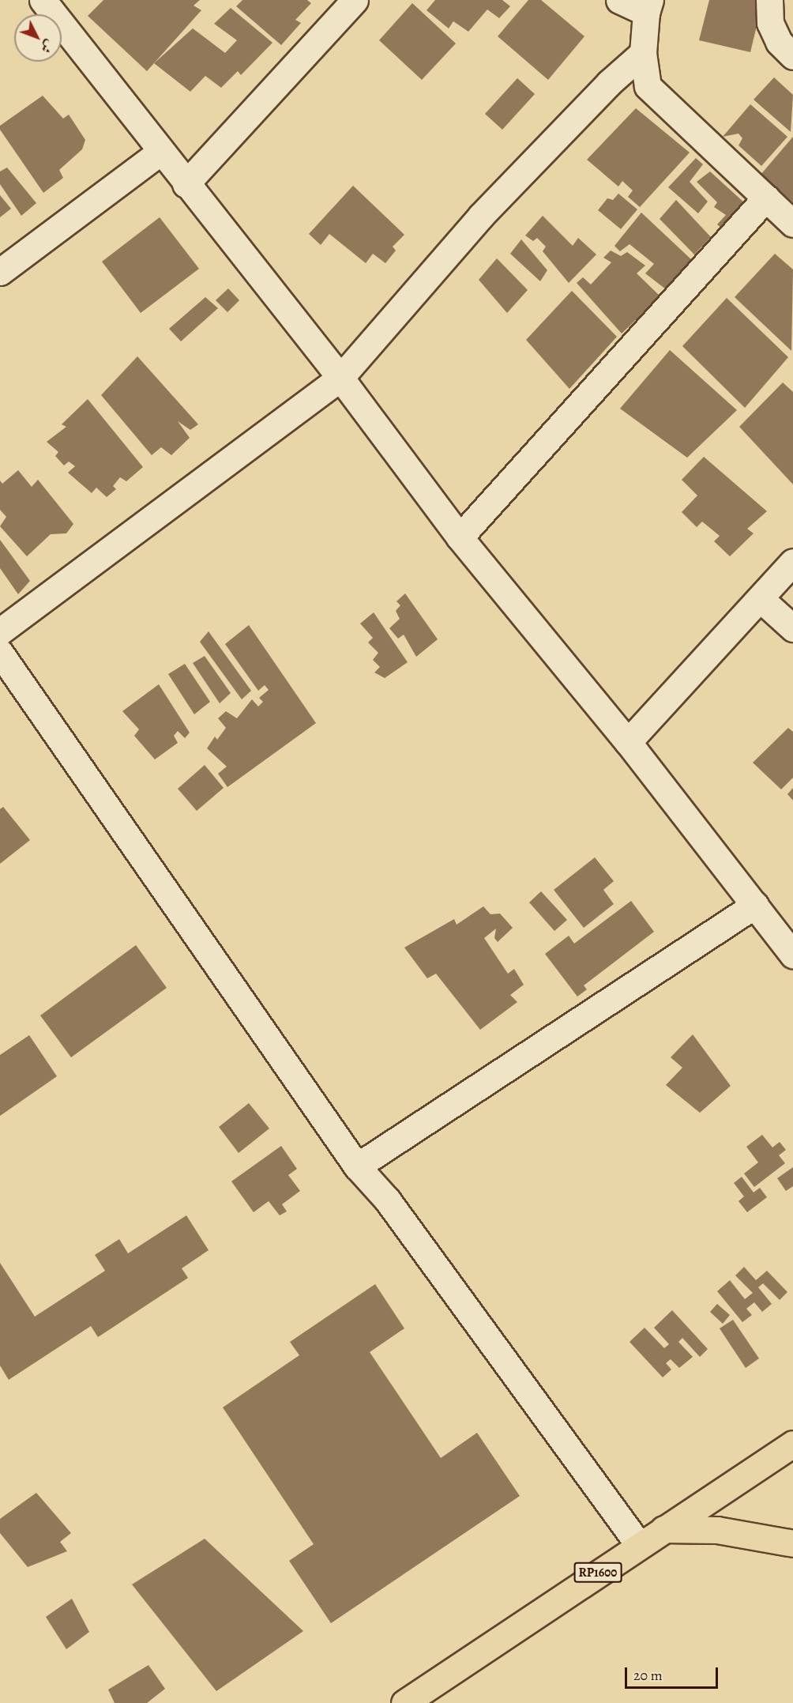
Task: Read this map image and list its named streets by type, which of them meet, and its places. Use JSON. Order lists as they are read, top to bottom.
{
  "streets": {
    "main road": ["RP1600"]
  },
  "scale_bar": "20 m",
  "north": "bottom right"
}
